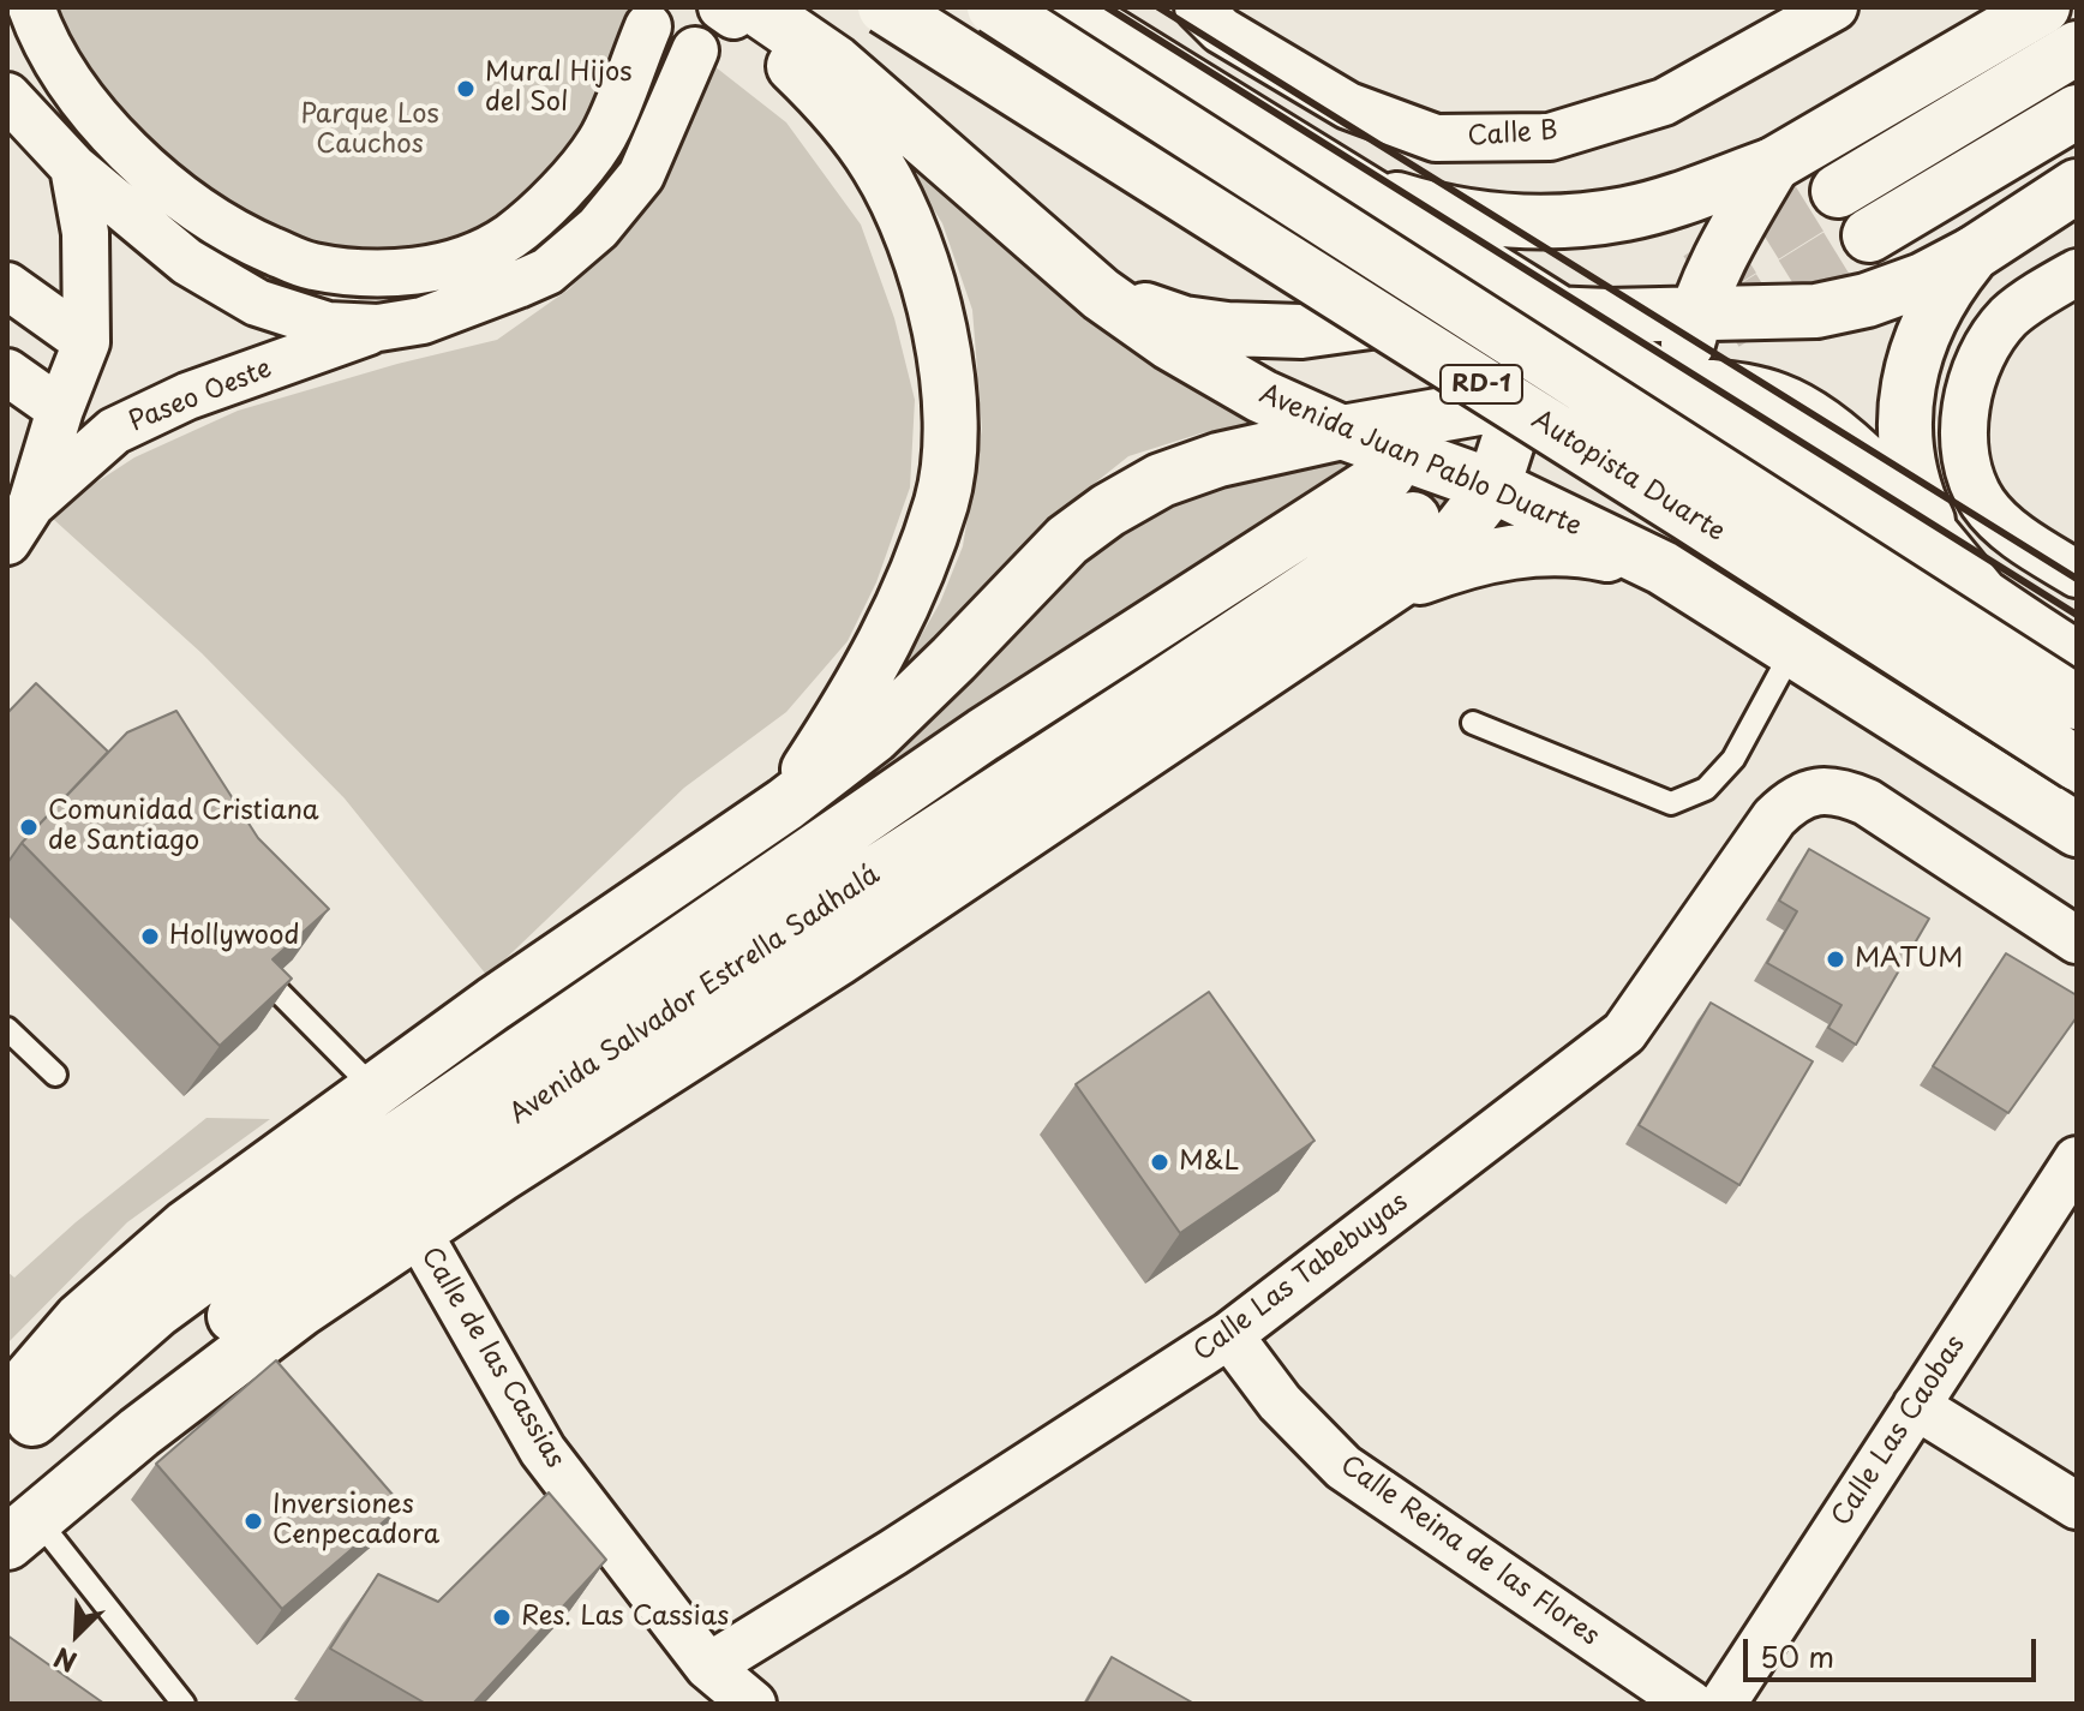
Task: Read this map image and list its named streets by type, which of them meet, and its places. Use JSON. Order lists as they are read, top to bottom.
{
  "streets": {
    "main road": [
      "RD-1",
      "Avenida Juan Pablo Duarte",
      "Autopista Duarte",
      "Avenida Salvador Estrella Sadhalá"
    ],
    "street": [
      "Calle B",
      "Paseo Oeste",
      "Calle Las Tabebuyas",
      "Calle de las Cassias",
      "Calle Las Caobas",
      "Calle Reina de las Flores"
    ]
  },
  "crossings": [
    ["Avenida Salvador Estrella Sadhalá", "Calle de las Cassias"],
    ["Calle Las Tabebuyas", "Calle de las Cassias"],
    ["Calle Las Tabebuyas", "Calle Reina de las Flores"]
  ],
  "parks": ["Parque Los Cauchos"],
  "places": [
    "Mural Hijos del Sol",
    "Comunidad Cristiana de Santiago",
    "Hollywood",
    "MATUM",
    "M&L",
    "Inversiones Cenpecadora",
    "Res. Las Cassias"
  ],
  "scale_bar": "50 m",
  "north": "bottom left"
}
